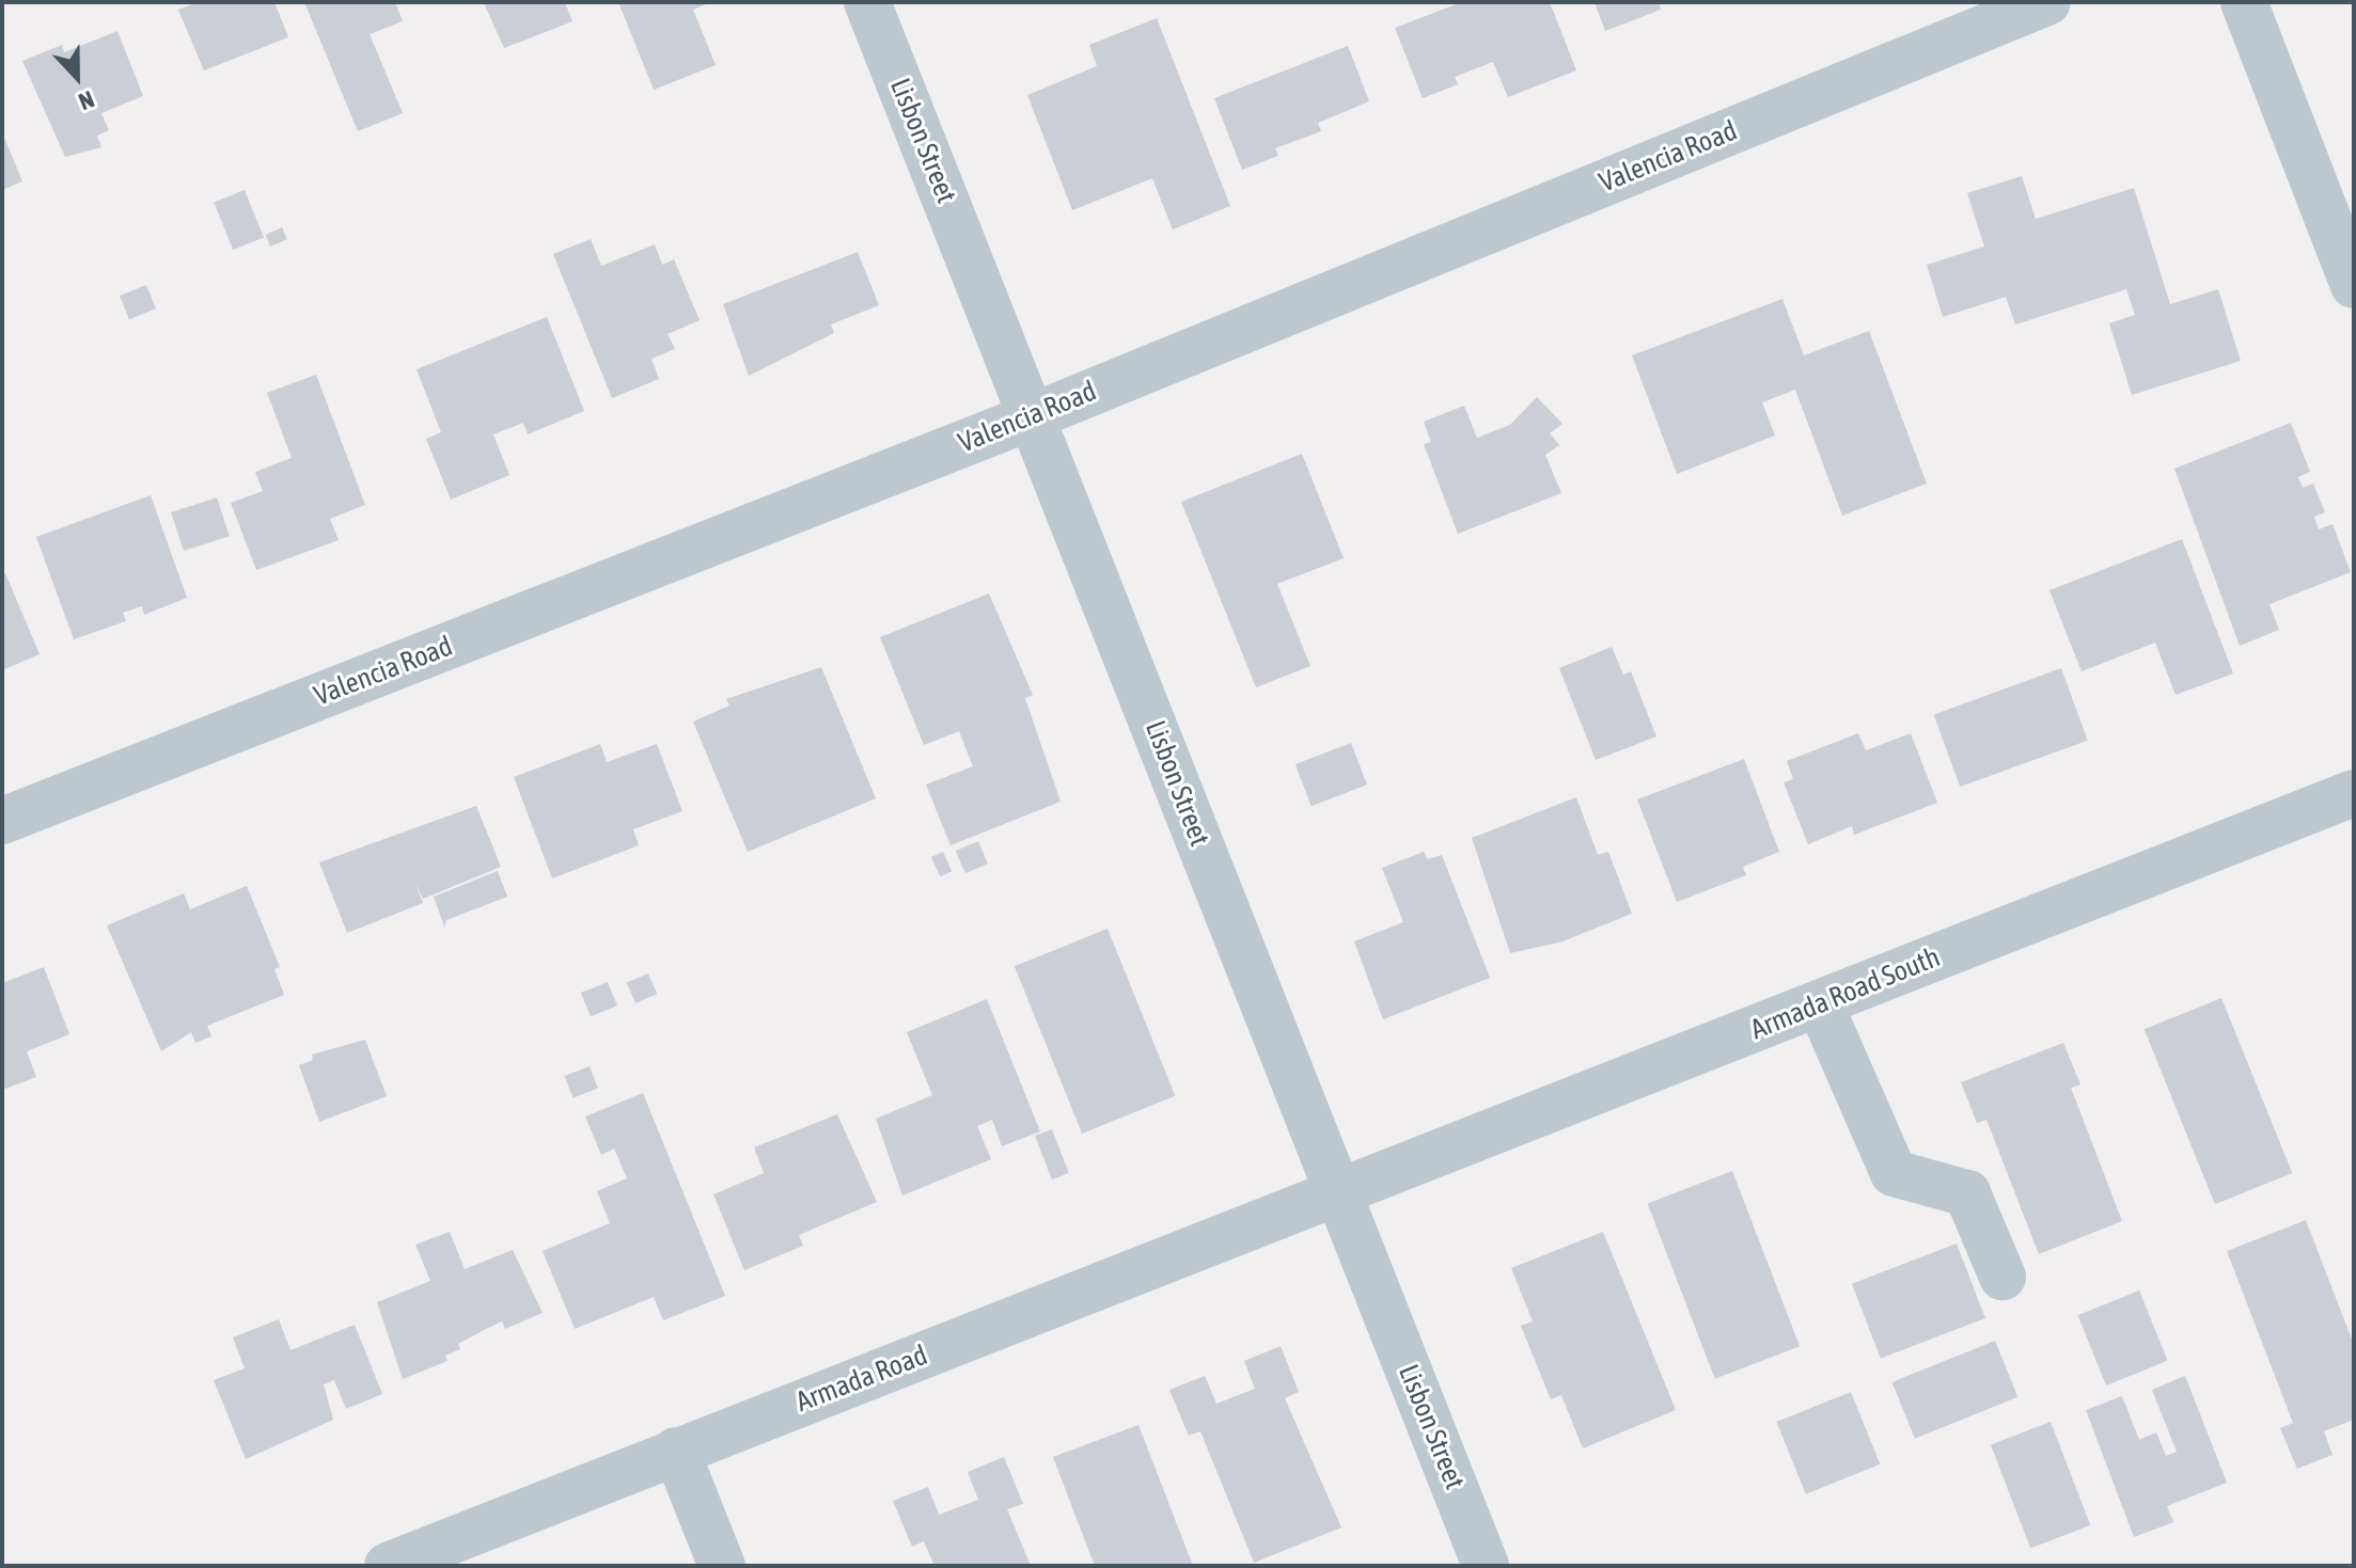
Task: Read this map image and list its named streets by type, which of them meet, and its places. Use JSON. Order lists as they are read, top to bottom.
{
  "streets": {
    "street": [
      "Lisbon Street",
      "Valencia Road",
      "Armada Road South",
      "Armada Road"
    ]
  },
  "crossings": [
    ["Lisbon Street", "Valencia Road"],
    ["Lisbon Street", "Armada Road South"],
    ["Lisbon Street", "Armada Road"],
    ["Armada Road South", "Armada Road"]
  ],
  "north": "bottom"
}
